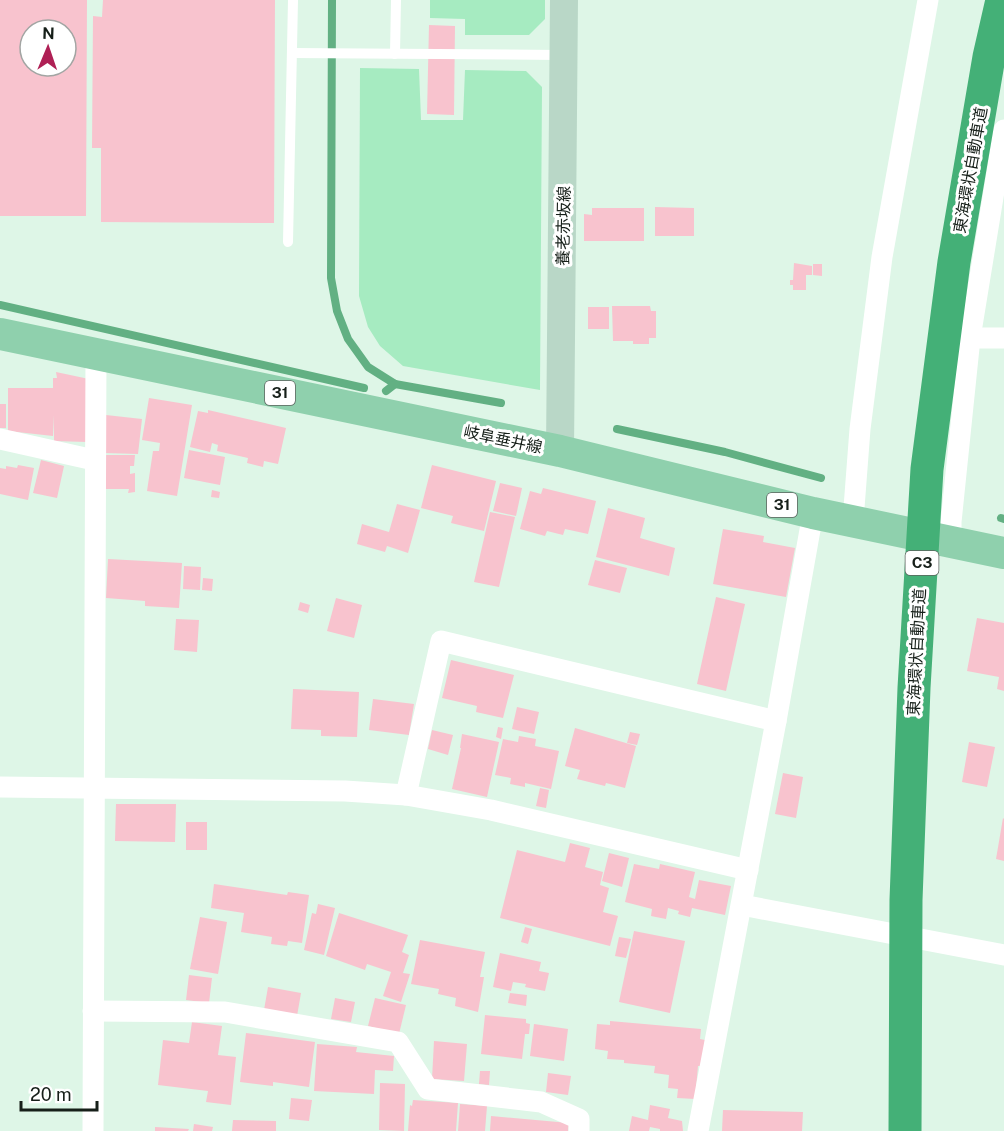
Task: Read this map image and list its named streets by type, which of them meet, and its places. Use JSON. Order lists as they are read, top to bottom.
{
  "streets": {
    "highway": ["東海環状自動車道", "C3"],
    "main road": ["養老赤坂線", "31", "岐阜垂井線"]
  },
  "crossings": [
    ["養老赤坂線", "岐阜垂井線"]
  ],
  "scale_bar": "20 m",
  "north": "top"
}
